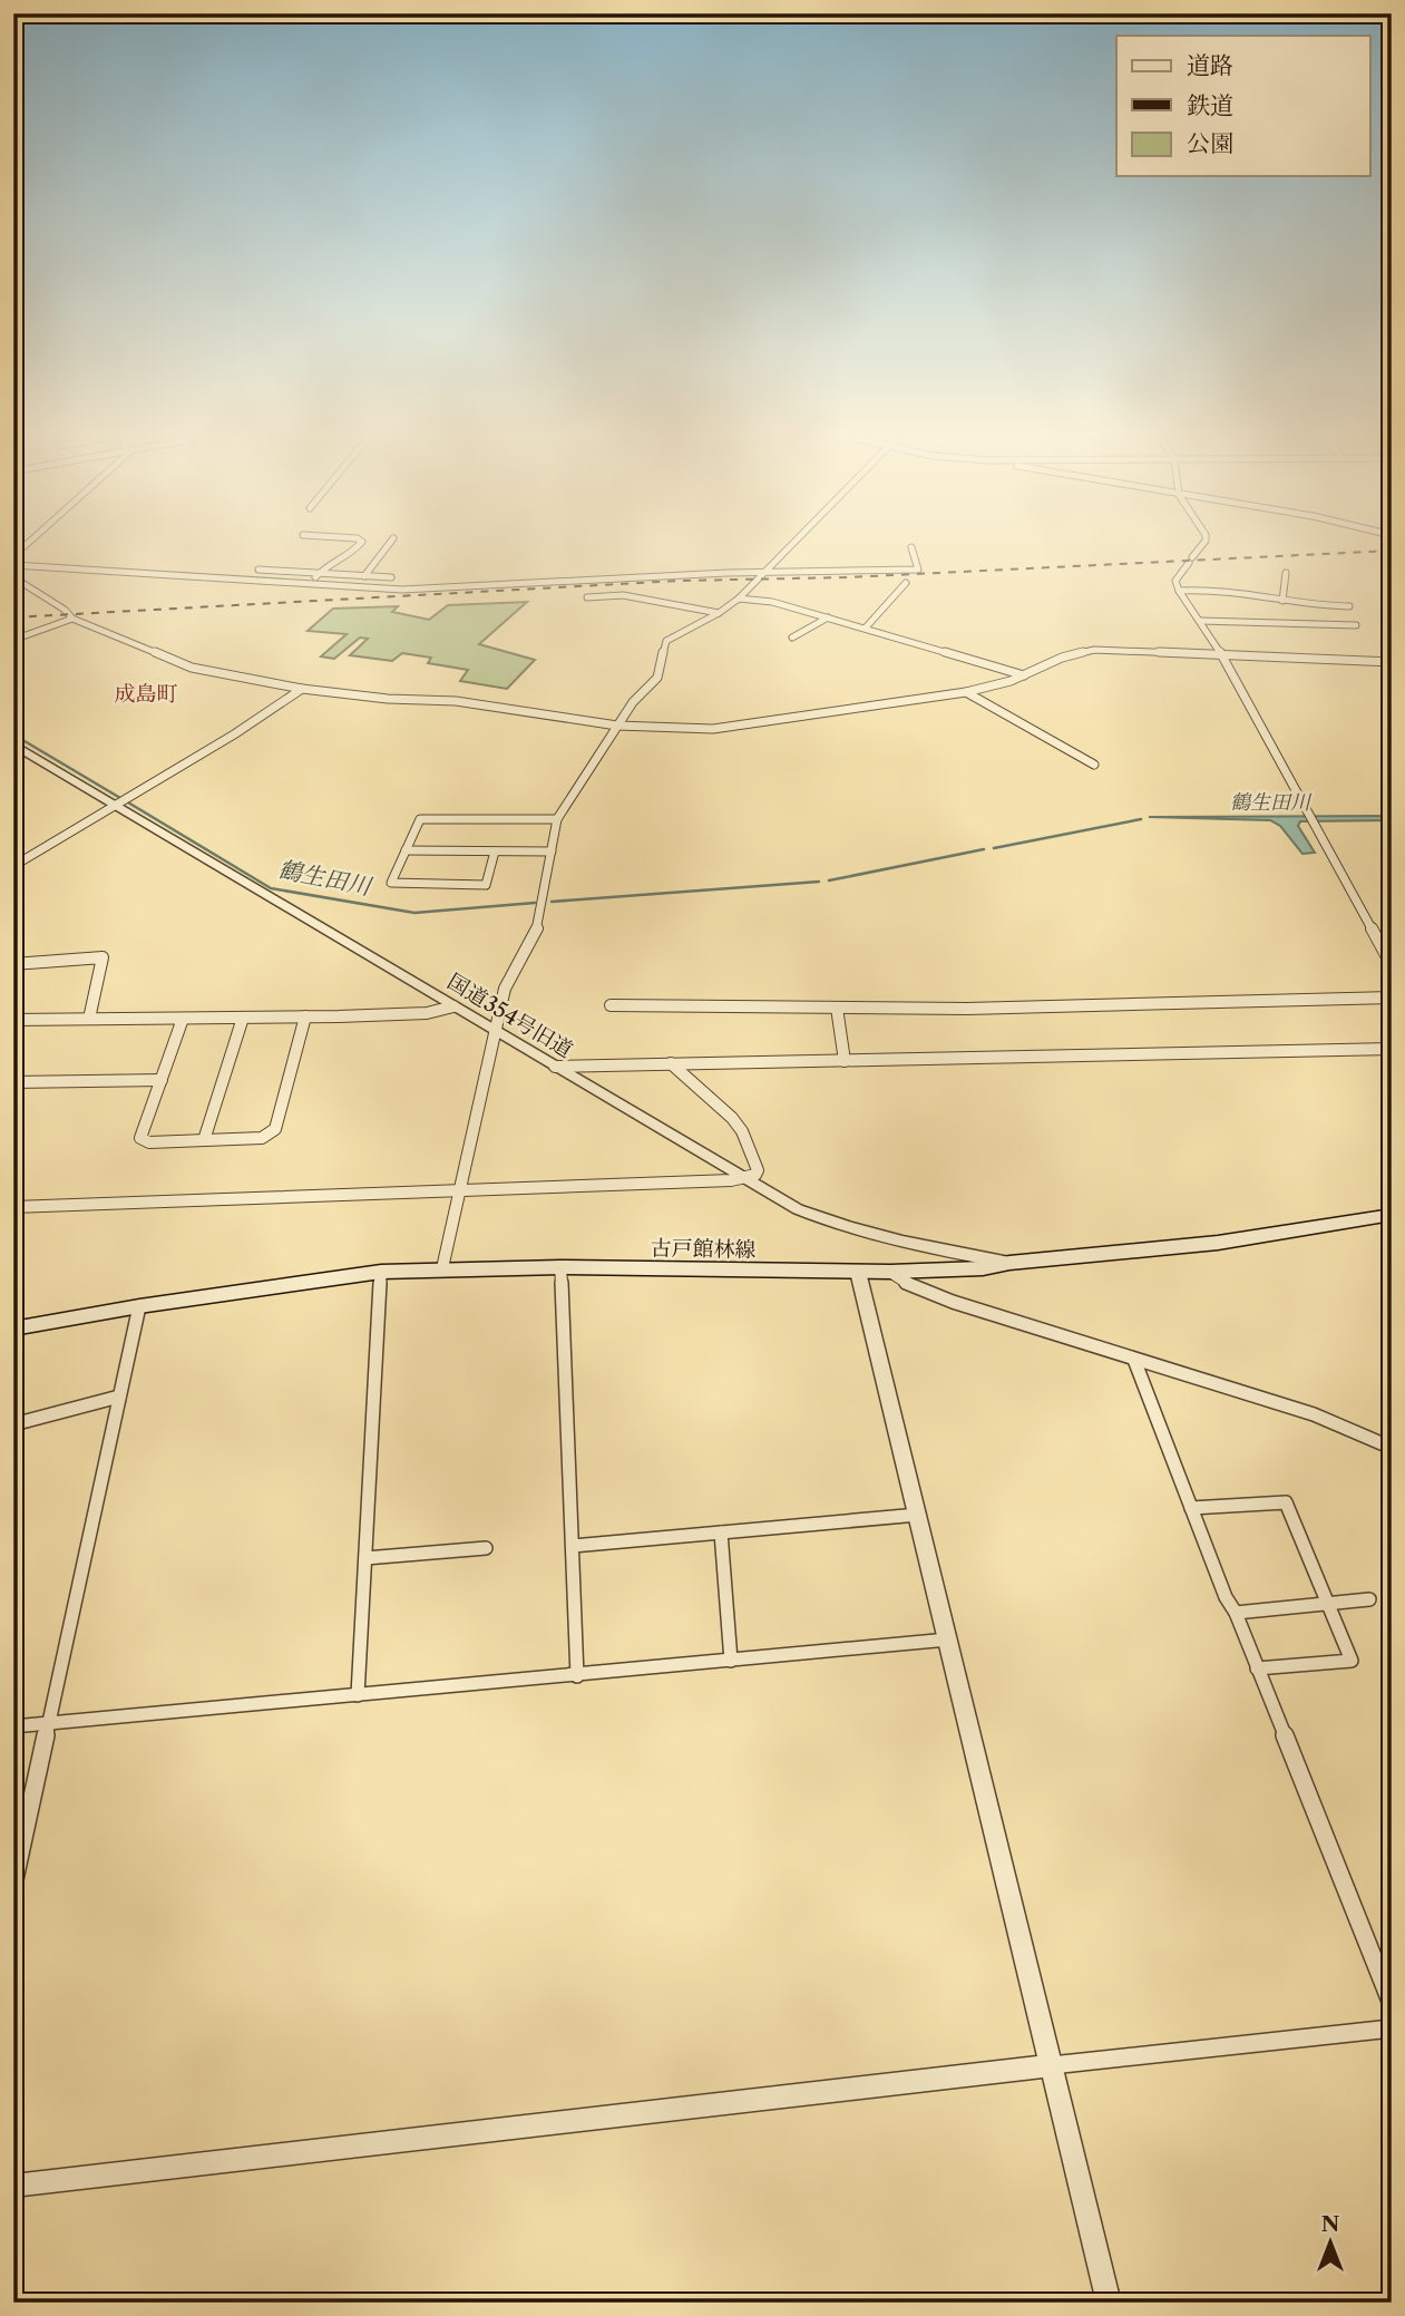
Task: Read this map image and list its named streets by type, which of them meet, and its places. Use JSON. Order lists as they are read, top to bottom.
{
  "streets": {
    "main road": ["古戸館林線"],
    "street": ["国道354号旧道"]
  },
  "crossings": [
    ["国道354号旧道", "古戸館林線"]
  ],
  "districts": ["成島町"],
  "water": ["鶴生田川"],
  "legend": ["道路", "鉄道", "公園"],
  "north": "top"
}
